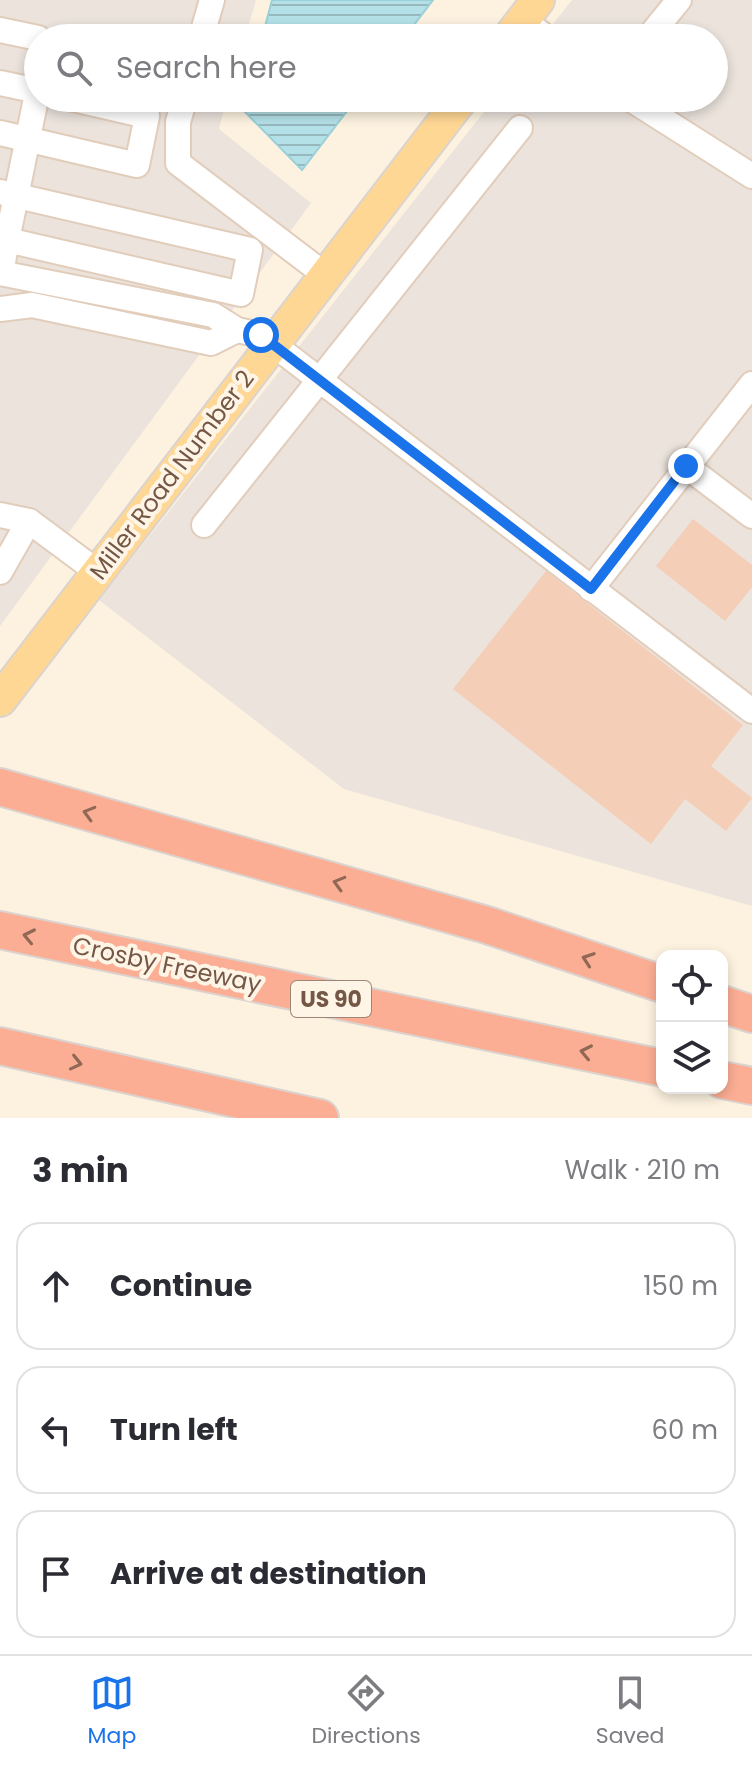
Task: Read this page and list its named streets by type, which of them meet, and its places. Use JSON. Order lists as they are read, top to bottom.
{
  "streets": {
    "highway": ["Crosby Freeway", "US 90"],
    "main road": ["Miller Road Number 2"]
  },
  "page": {
    "search": "Search here",
    "heading": ["3 min", "Walk · 210 m"],
    "list": [
      ["Continue", "150 m"],
      ["Turn left", "60 m"],
      "Arrive at destination"
    ],
    "nav": ["Map", "Directions", "Saved"]
  }
}
